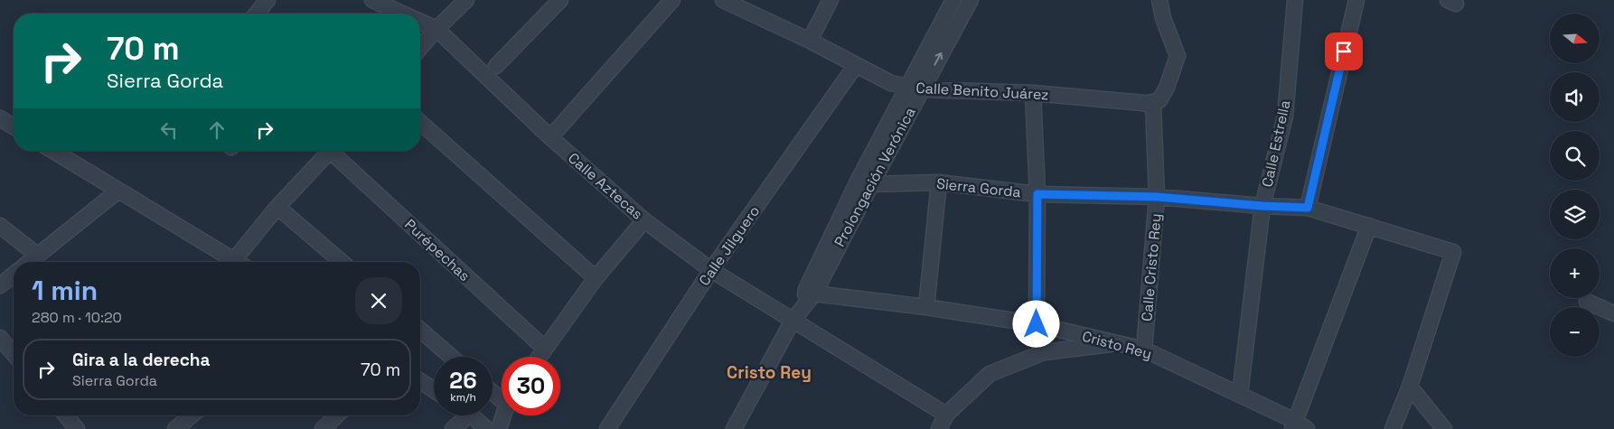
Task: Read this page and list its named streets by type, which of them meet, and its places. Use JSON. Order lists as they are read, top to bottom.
{
  "streets": {
    "street": [
      "Calle Benito Juárez",
      "Calle Estrella",
      "Prolongación Verónica",
      "Calle Aztecas",
      "Sierra Gorda",
      "Calle Jilguero",
      "Purépechas",
      "Calle Cristo Rey",
      "Cristo Rey"
    ]
  },
  "crossings": [
    ["Calle Benito Juárez", "Prolongación Verónica"],
    ["Calle Benito Juárez", "Calle Jilguero"],
    ["Calle Benito Juárez", "Calle Cristo Rey"],
    ["Calle Estrella", "Sierra Gorda"],
    ["Calle Estrella", "Cristo Rey"],
    ["Prolongación Verónica", "Calle Aztecas"],
    ["Prolongación Verónica", "Sierra Gorda"],
    ["Prolongación Verónica", "Cristo Rey"],
    ["Calle Aztecas", "Calle Jilguero"],
    ["Sierra Gorda", "Calle Cristo Rey"],
    ["Calle Cristo Rey", "Cristo Rey"]
  ],
  "districts": ["Cristo Rey"],
  "north": "right",
  "page": {
    "map_buttons": ["+", "−"],
    "turn": ["70 m", "Sierra Gorda"],
    "heading": ["1 min", "280 m · 10:20"],
    "list": [
      {
        "name": "Gira a la derecha",
        "note": "Sierra Gorda",
        "value": "70 m"
      }
    ],
    "speed": "26 km/h",
    "limit": "30"
  }
}
